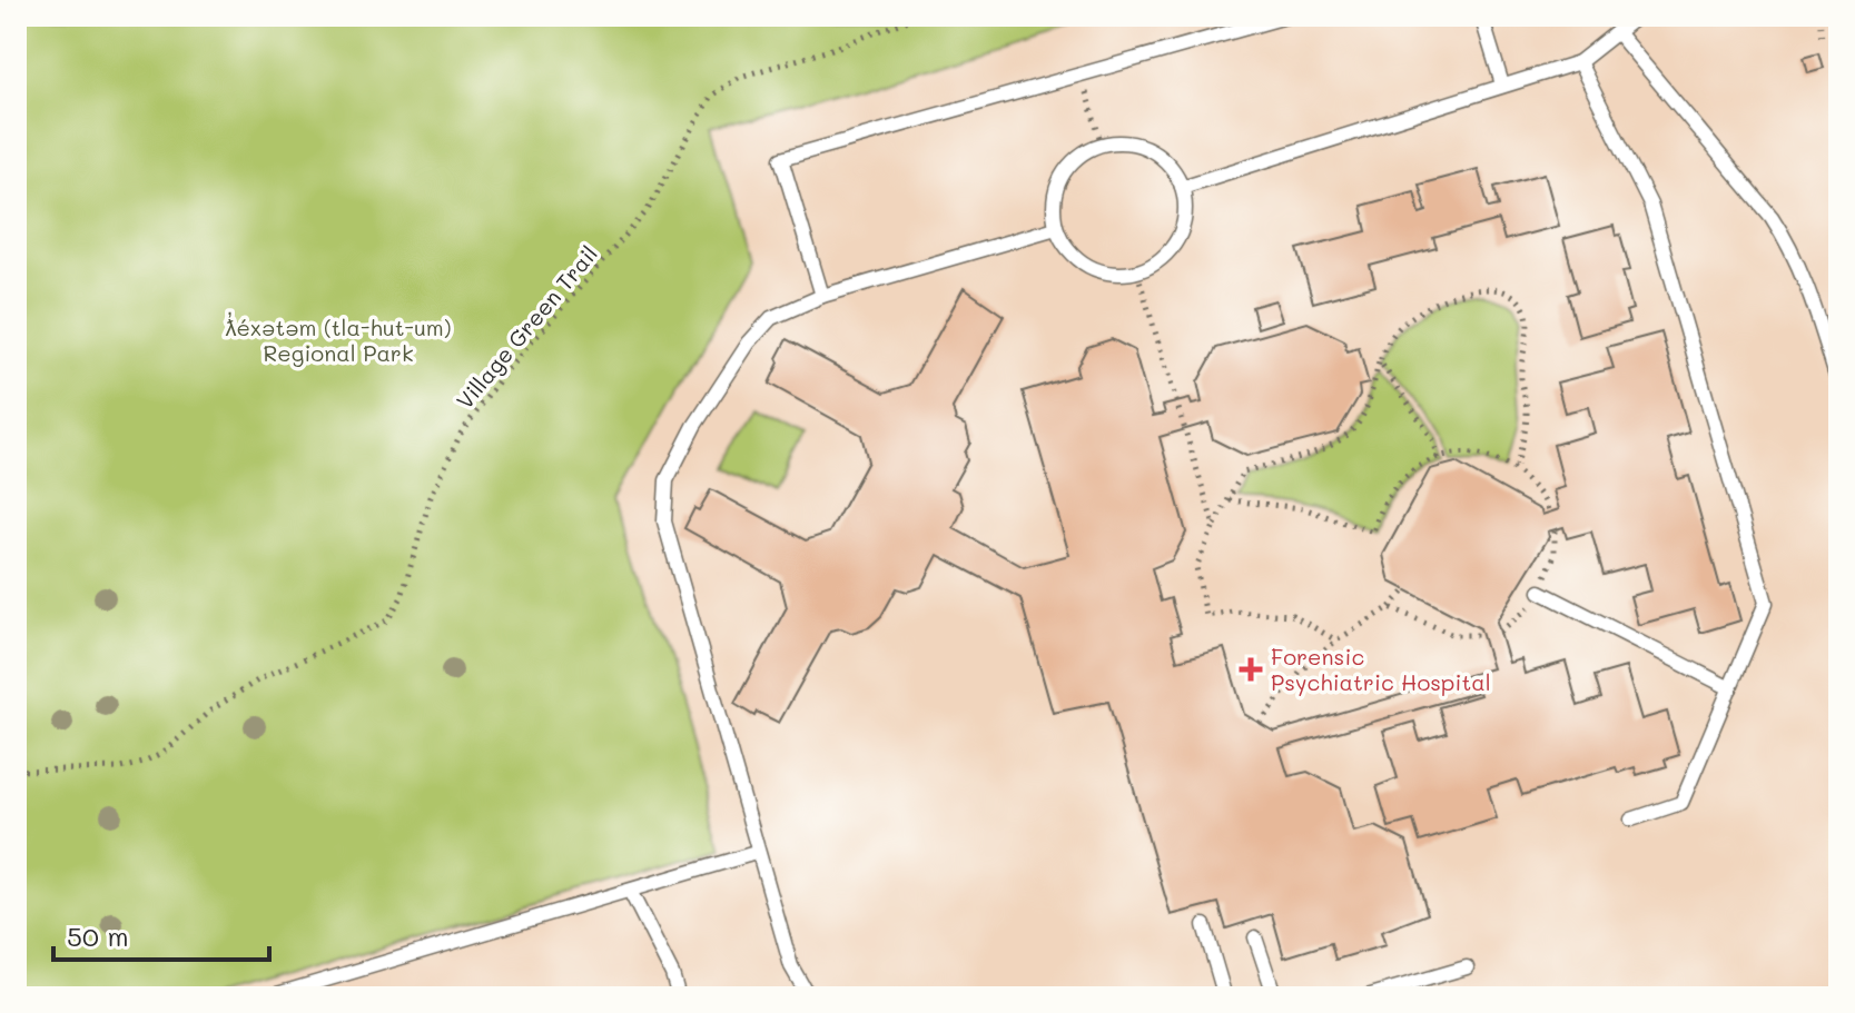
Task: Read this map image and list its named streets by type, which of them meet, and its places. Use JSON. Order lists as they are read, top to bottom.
{
  "streets": {
    "path": ["Village Green Trail"]
  },
  "parks": ["ƛ̓éxətəm (tla-hut-um) Regional Park"],
  "places": {
    "health": ["Forensic Psychiatric Hospital"]
  },
  "scale_bar": "50 m"
}
